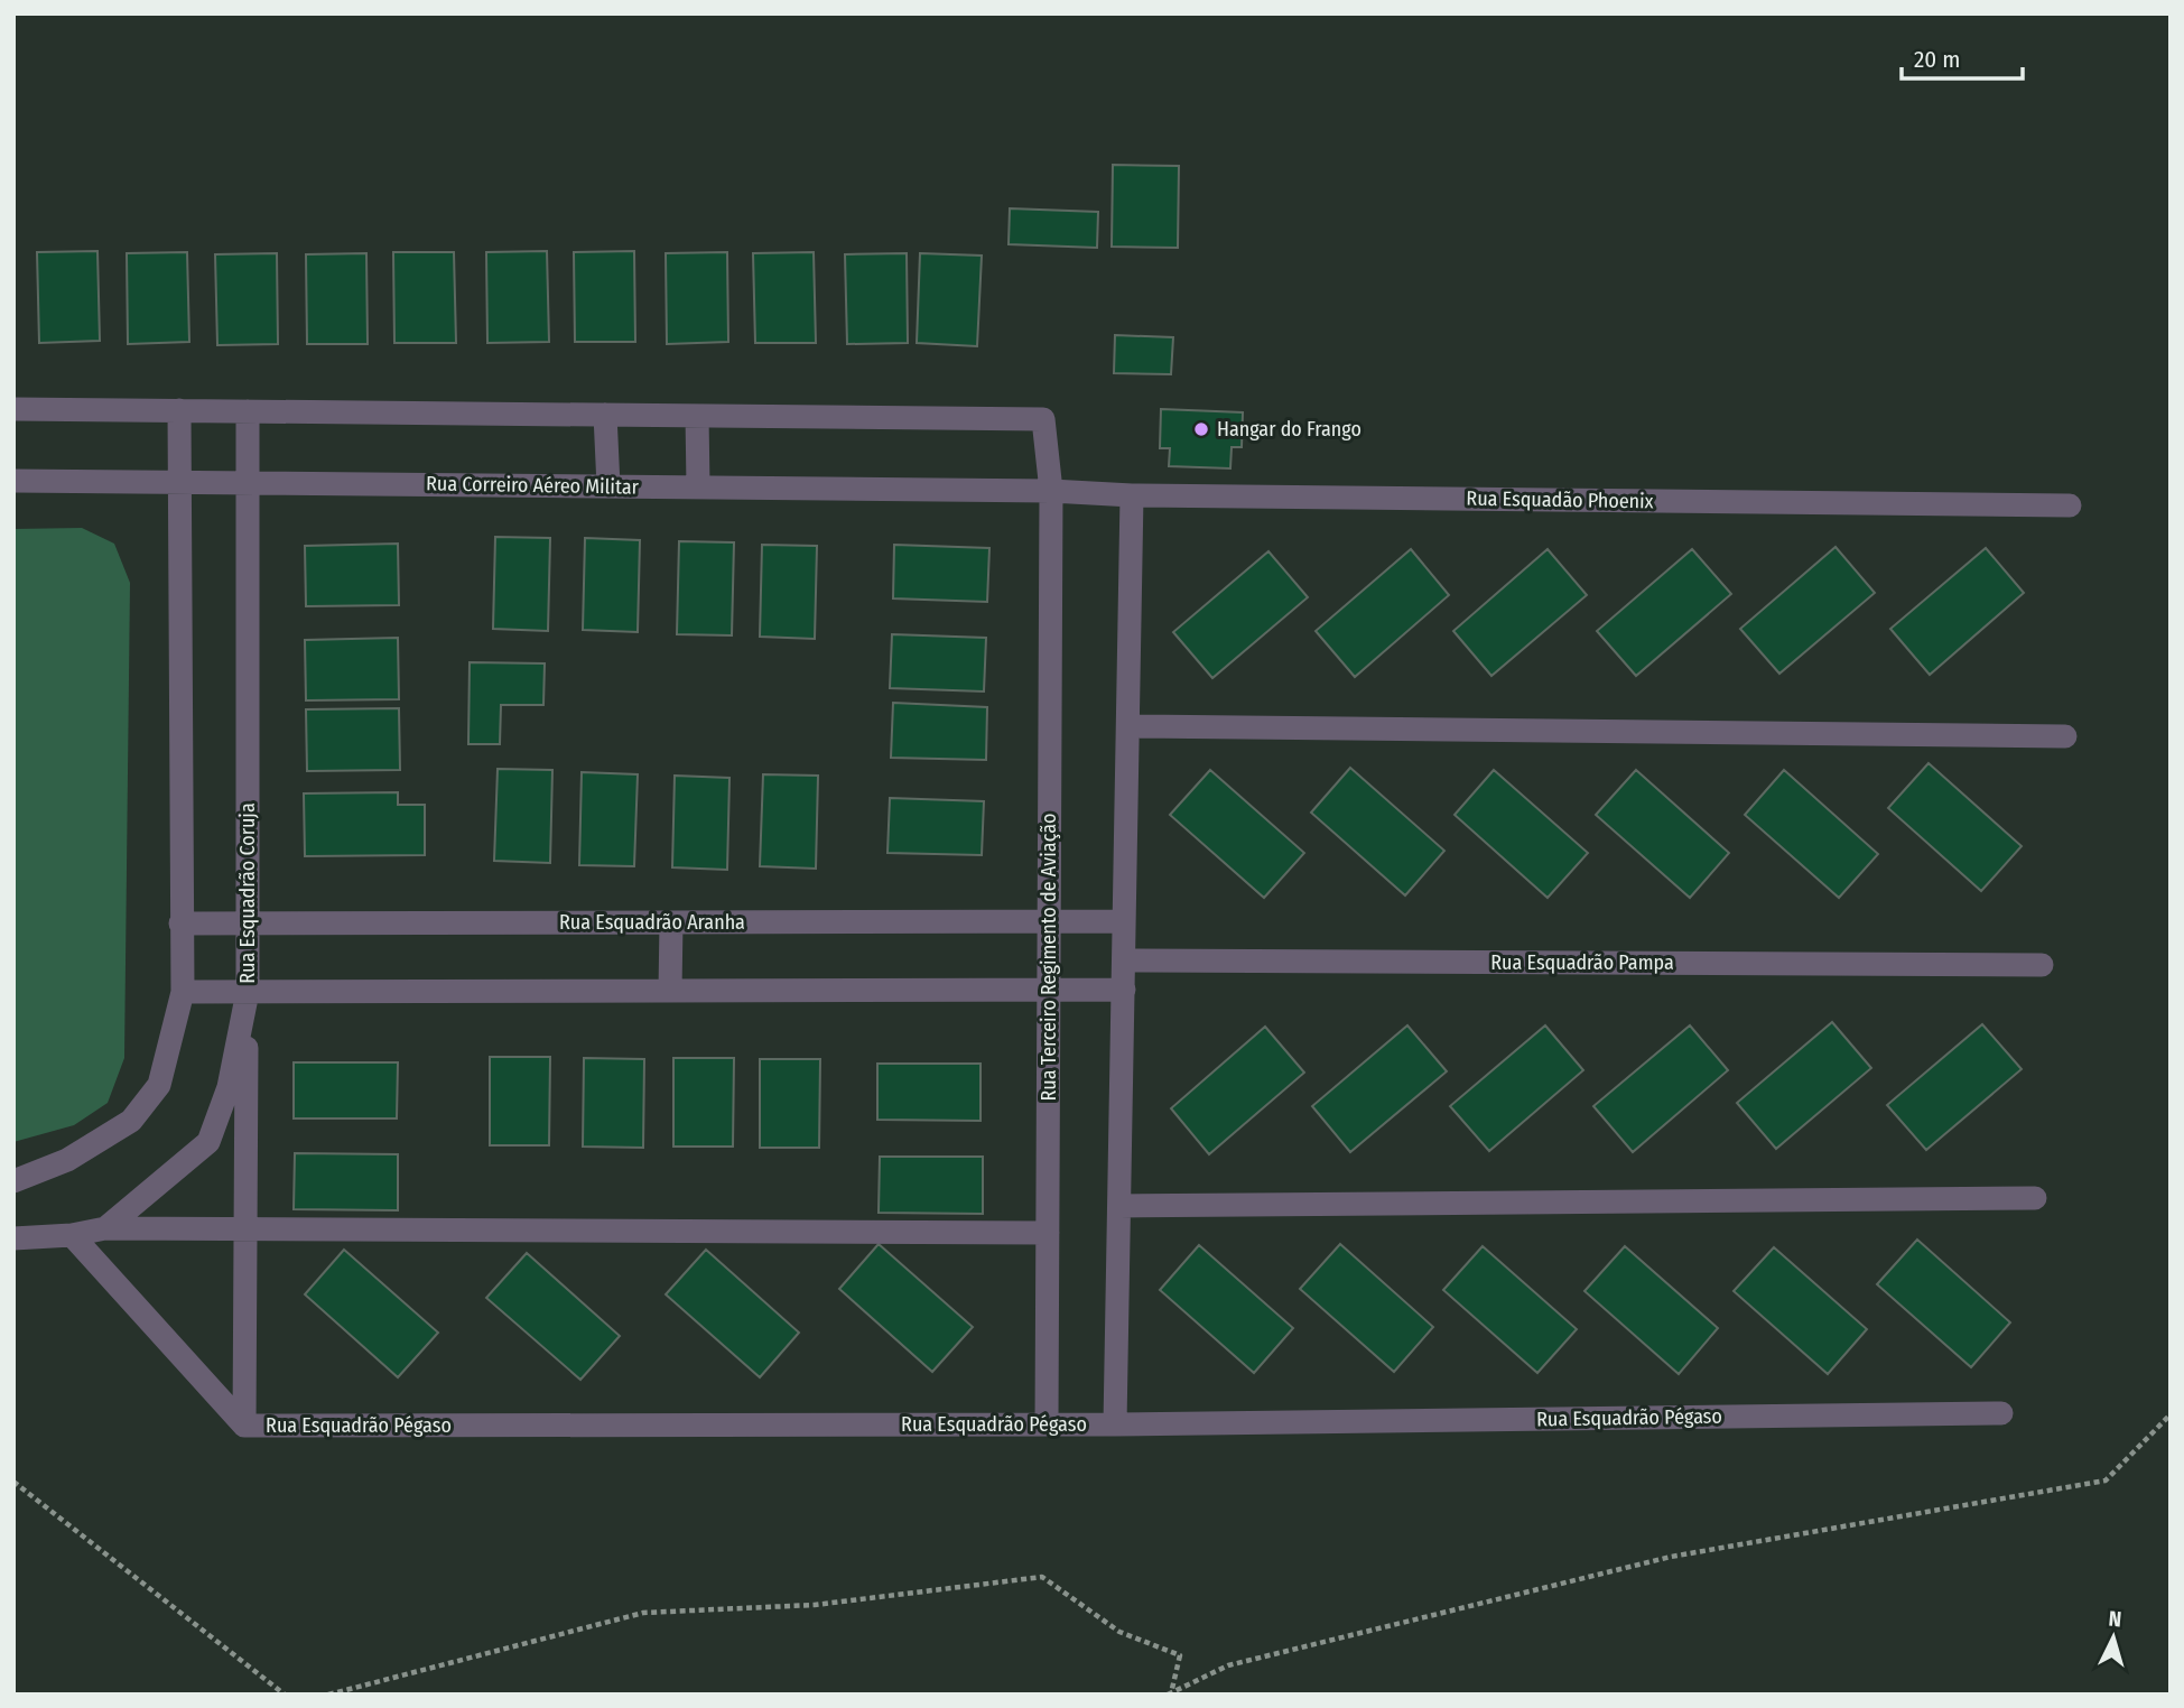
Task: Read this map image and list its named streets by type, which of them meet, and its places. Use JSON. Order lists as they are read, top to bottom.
{
  "streets": {
    "street": [
      "Rua Correiro Aéreo Militar",
      "Rua Esquadão Phoenix",
      "Rua Esquadrão Coruja",
      "Rua Esquadrão Aranha",
      "Rua Terceiro Regimento de Aviação",
      "Rua Esquadrão Pampa",
      "Rua Esquadrão Pégaso"
    ]
  },
  "crossings": [
    ["Rua Correiro Aéreo Militar", "Rua Esquadão Phoenix"],
    ["Rua Correiro Aéreo Militar", "Rua Esquadrão Coruja"],
    ["Rua Correiro Aéreo Militar", "Rua Terceiro Regimento de Aviação"],
    ["Rua Esquadão Phoenix", "Rua Terceiro Regimento de Aviação"],
    ["Rua Esquadrão Coruja", "Rua Esquadrão Aranha"],
    ["Rua Esquadrão Coruja", "Rua Esquadrão Pégaso"],
    ["Rua Esquadrão Aranha", "Rua Terceiro Regimento de Aviação"],
    ["Rua Terceiro Regimento de Aviação", "Rua Esquadrão Pégaso"]
  ],
  "places": ["Hangar do Frango"],
  "scale_bar": "20 m",
  "north": "top"
}
